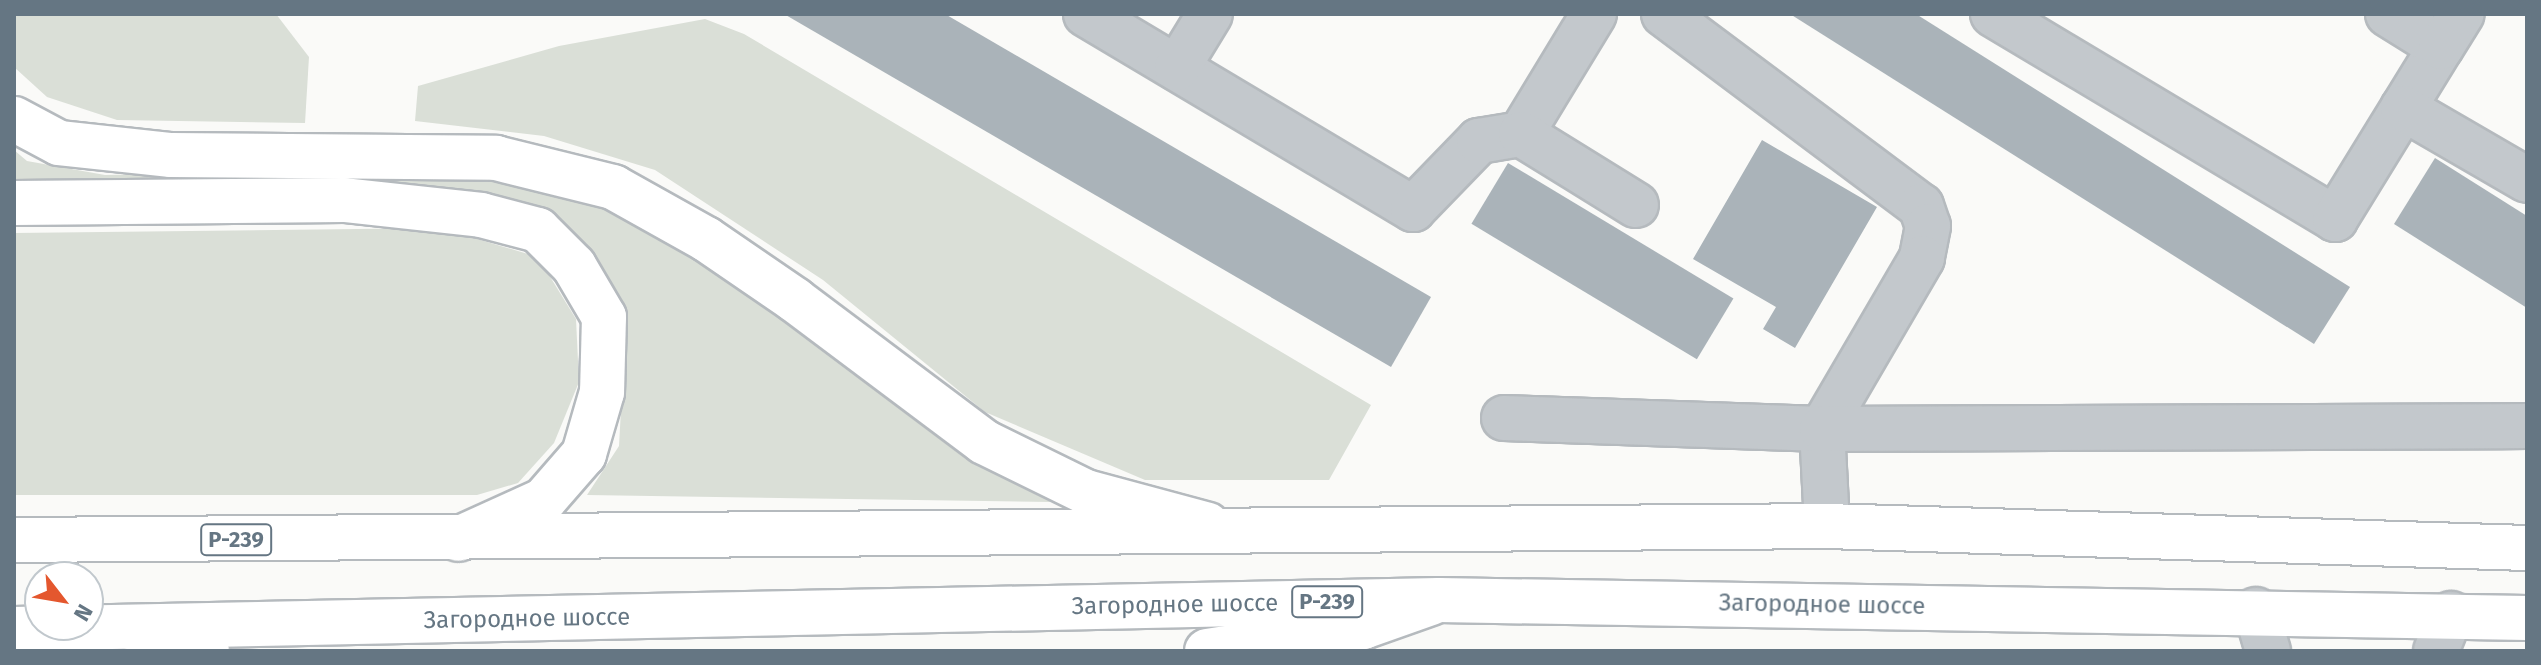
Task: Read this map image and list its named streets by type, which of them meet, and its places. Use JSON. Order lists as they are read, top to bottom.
{
  "streets": {
    "main road": ["Р-239", "Загородное шоссе"]
  },
  "north": "bottom right"
}
